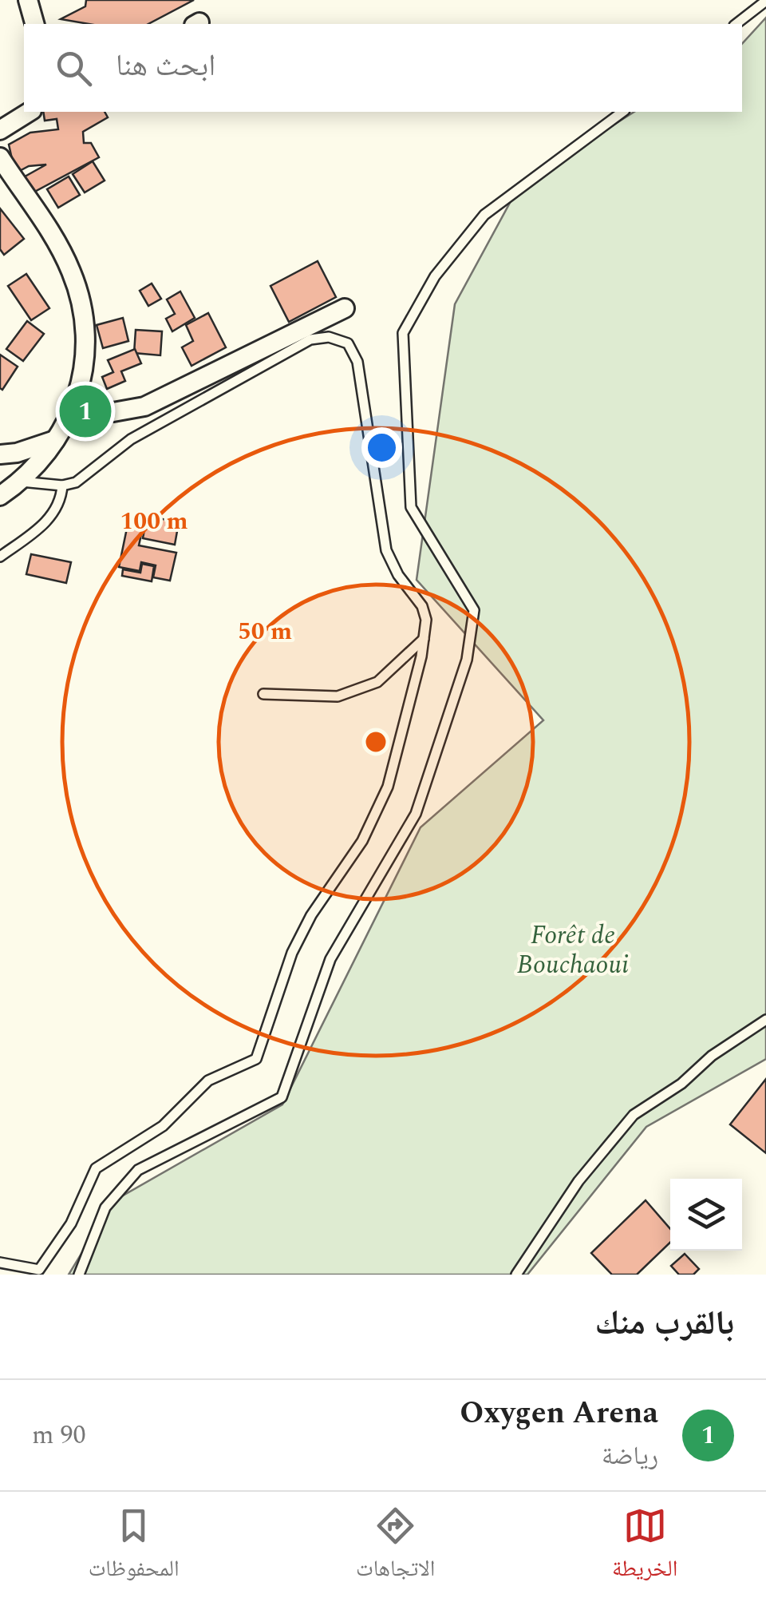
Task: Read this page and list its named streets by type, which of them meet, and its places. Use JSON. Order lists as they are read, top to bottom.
{
  "parks": ["Forêt de Bouchaoui"],
  "page": {
    "search": "ابحث هنا",
    "pins": "1",
    "heading": "بالقرب منك",
    "list": [
      {
        "mark": "1",
        "name": "Oxygen Arena",
        "note": "رياضة",
        "value": "90 m"
      }
    ],
    "nav": ["الخريطة", "الاتجاهات", "المحفوظات"]
  },
  "rings": ["100 m", "50 m"]
}
